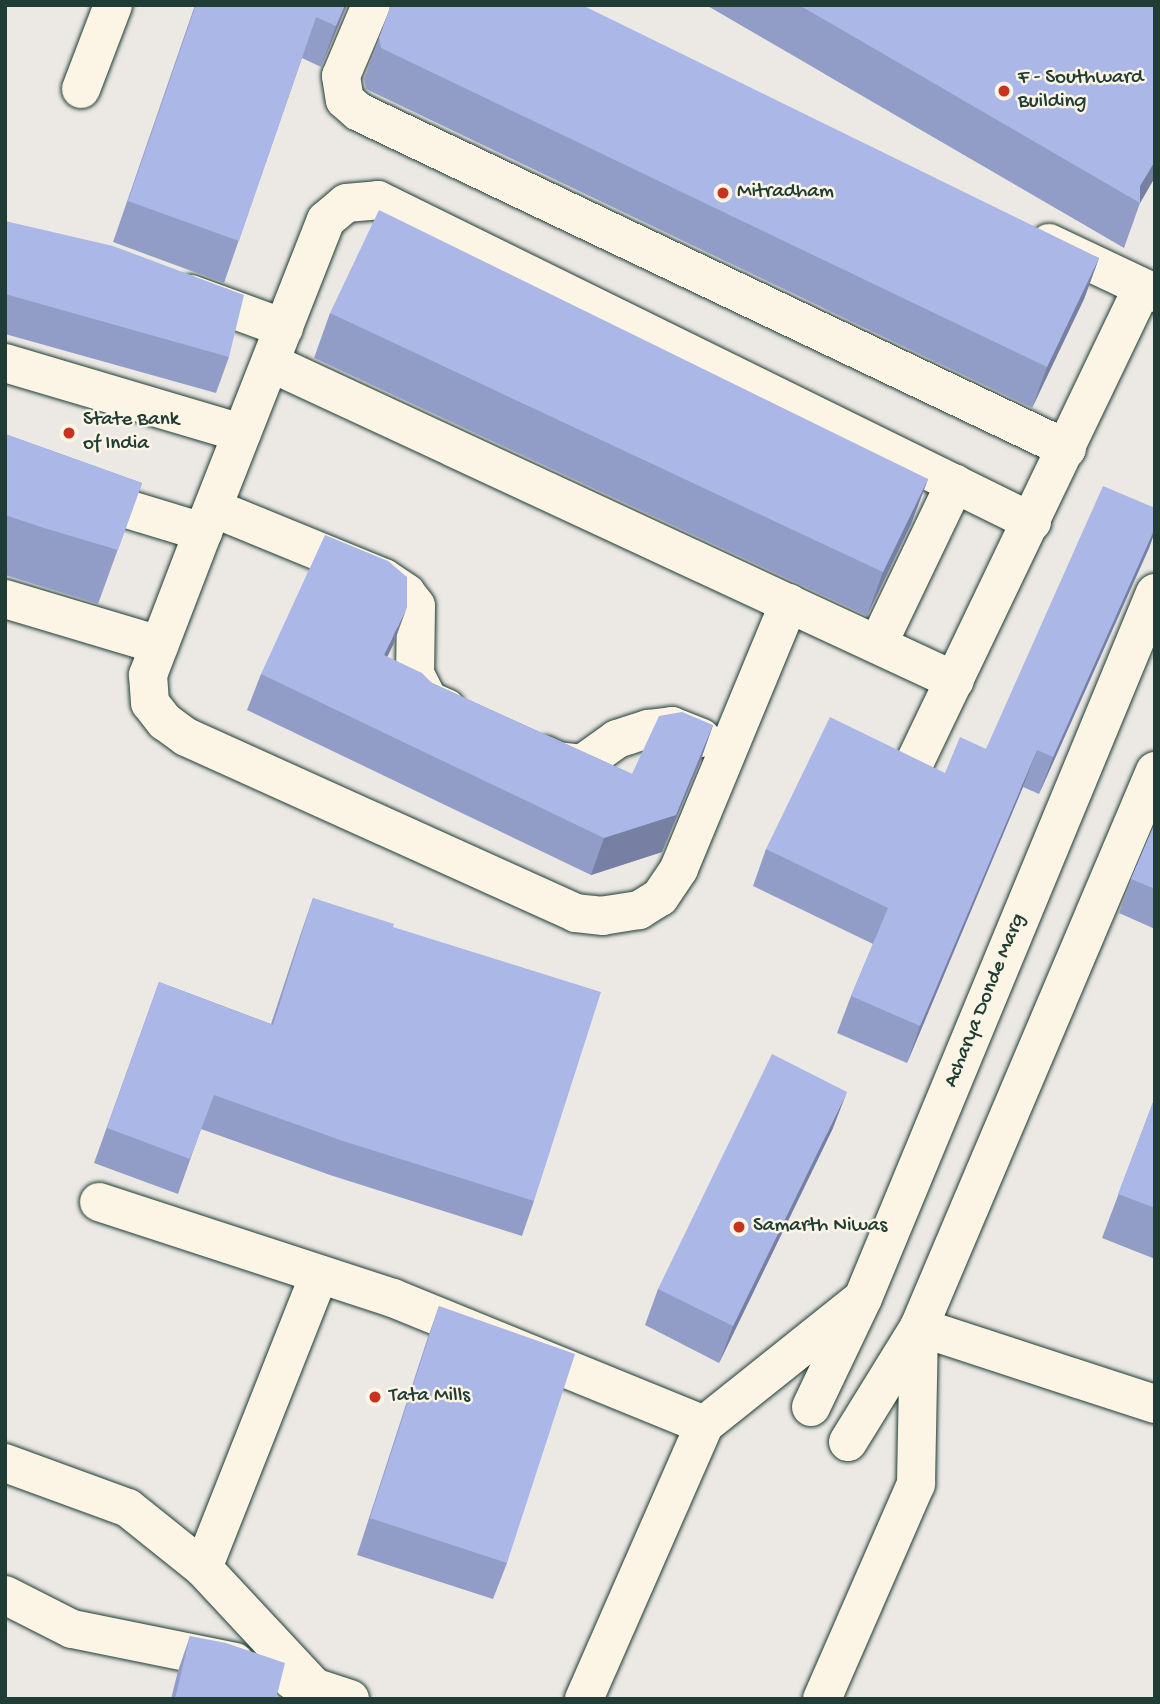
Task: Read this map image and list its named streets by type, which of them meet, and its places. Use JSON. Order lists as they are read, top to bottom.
{
  "streets": {
    "street": ["Acharya Donde Marg"]
  },
  "places": [
    "F - Southward Building",
    "Mitradham",
    "State Bank of India",
    "Samarth Niwas",
    "Tata Mills"
  ]
}
